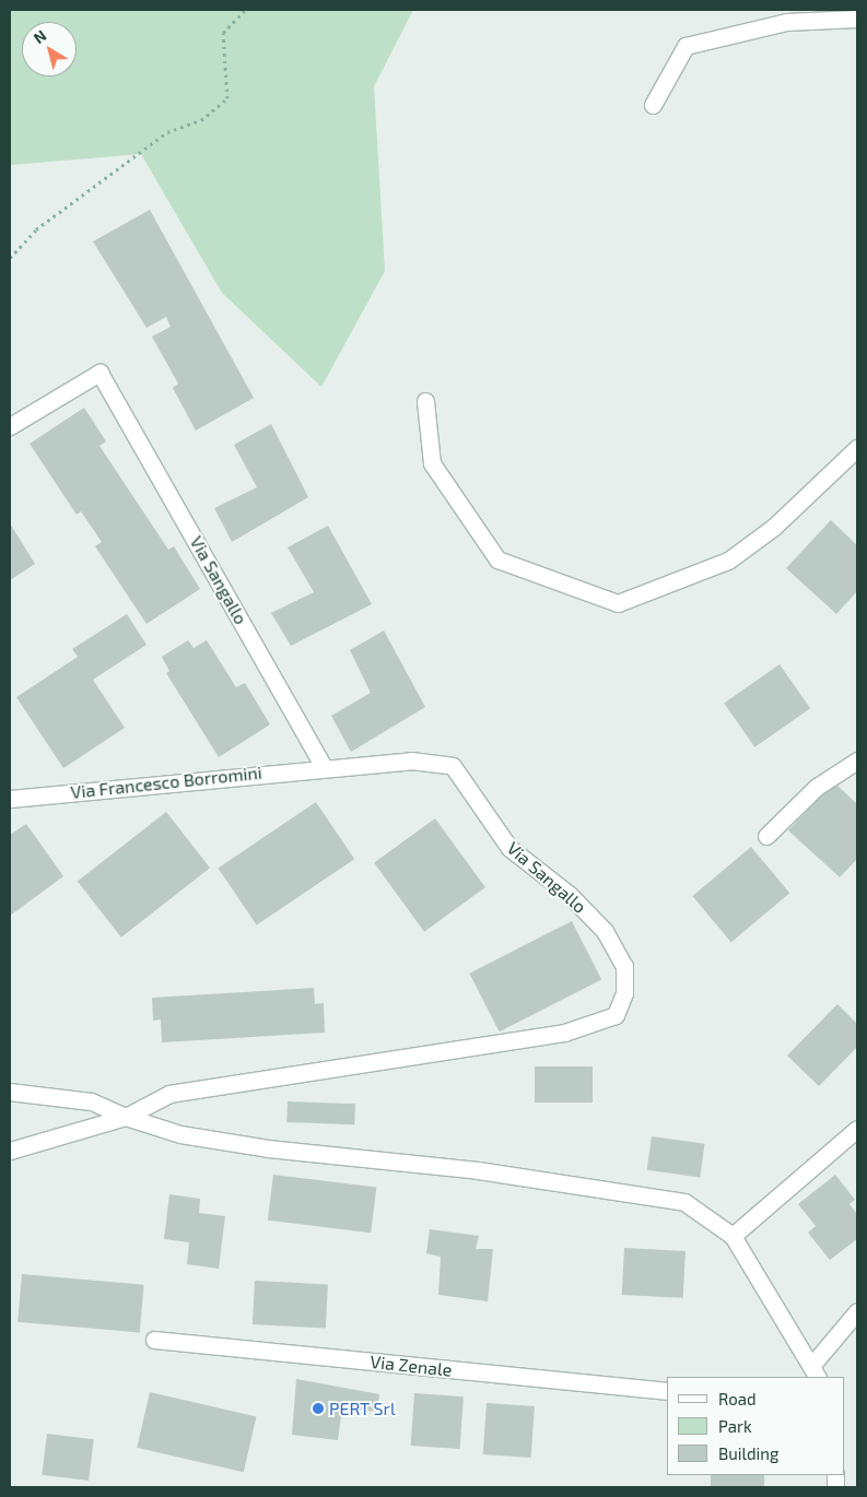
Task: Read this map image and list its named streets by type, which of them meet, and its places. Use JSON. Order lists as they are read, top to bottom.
{
  "streets": {
    "street": ["Via Sangallo", "Via Francesco Borromini", "Via Zenale"]
  },
  "crossings": [
    ["Via Sangallo", "Via Francesco Borromini"]
  ],
  "places": ["PERT Srl"],
  "legend": ["Road", "Park", "Building"],
  "north": "top left"
}
